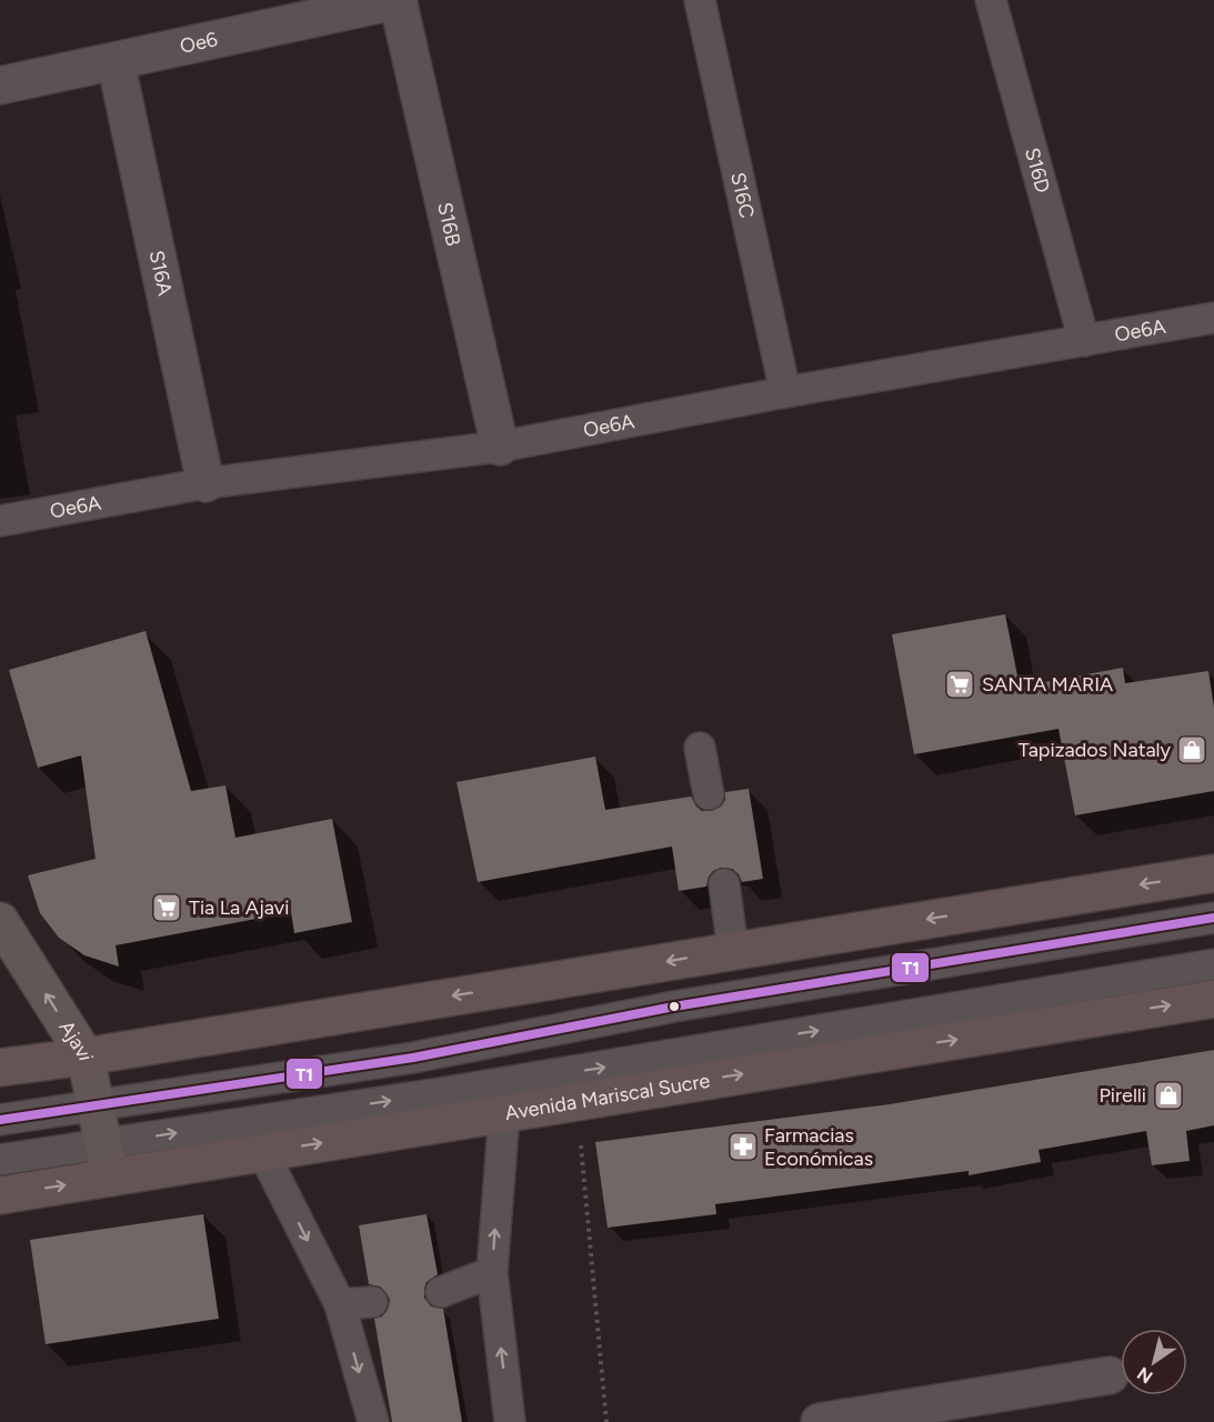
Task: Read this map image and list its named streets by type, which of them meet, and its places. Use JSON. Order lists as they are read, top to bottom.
{
  "streets": {
    "main road": ["Avenida Mariscal Sucre"],
    "street": [
      "Oe6",
      "S16B",
      "S16A",
      "Ajavi"
    ],
    "lane": ["S16D", "S16C", "Oe6A"]
  },
  "crossings": [
    ["Oe6", "S16B"],
    ["Oe6", "S16A"],
    ["S16D", "Oe6A"],
    ["S16C", "Oe6A"],
    ["S16B", "Oe6A"],
    ["S16A", "Oe6A"],
    ["Ajavi", "Avenida Mariscal Sucre"]
  ],
  "one_way": ["Ajavi"],
  "places": {
    "supermarket": ["SANTA MARIA", "Tia La Ajavi"],
    "shop": ["Tapizados Nataly", "Pirelli"],
    "pharmacy": ["Farmacias Económicas"]
  },
  "lines": ["transit line T1"],
  "north": "bottom left"
}
